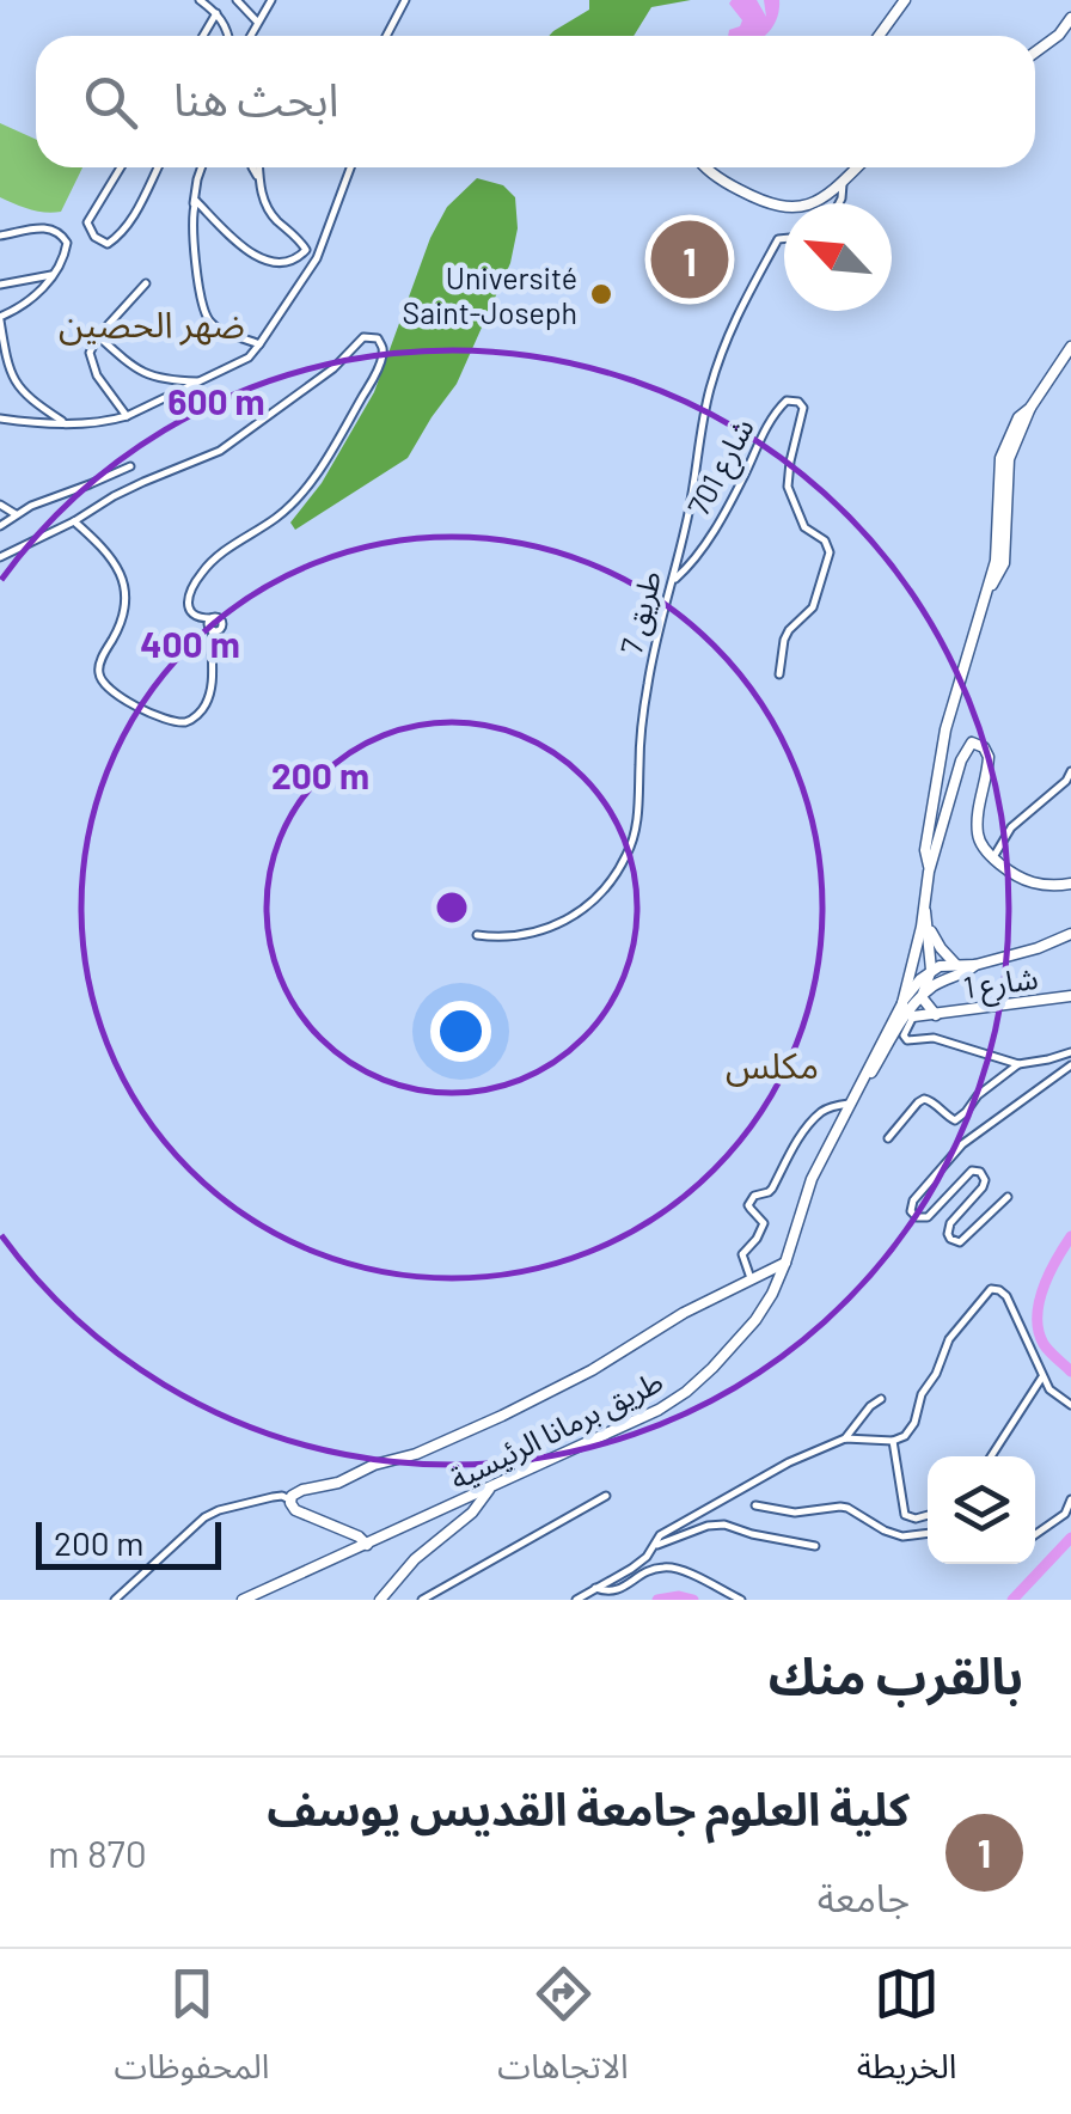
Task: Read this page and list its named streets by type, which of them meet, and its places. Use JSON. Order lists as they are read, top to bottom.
{
  "streets": {
    "street": [
      "شارع 701",
      "طريق 7",
      "شارع 1",
      "طريق برمانا الرئيسية"
    ]
  },
  "crossings": [
    ["شارع 701", "طريق 7"],
    ["شارع 1", "طريق برمانا الرئيسية"]
  ],
  "districts": ["ضهر الحصين", "مكلس"],
  "places": ["Université Saint-Joseph"],
  "scale_bar": "200 m",
  "north": "top left",
  "page": {
    "search": "ابحث هنا",
    "pins": "1",
    "scale": "200 m",
    "heading": "بالقرب منك",
    "list": [
      {
        "mark": "1",
        "name": "كلية العلوم جامعة القديس يوسف",
        "note": "جامعة",
        "value": "870 m"
      }
    ],
    "nav": ["الخريطة", "الاتجاهات", "المحفوظات"]
  },
  "rings": ["600 m", "400 m", "200 m"]
}
